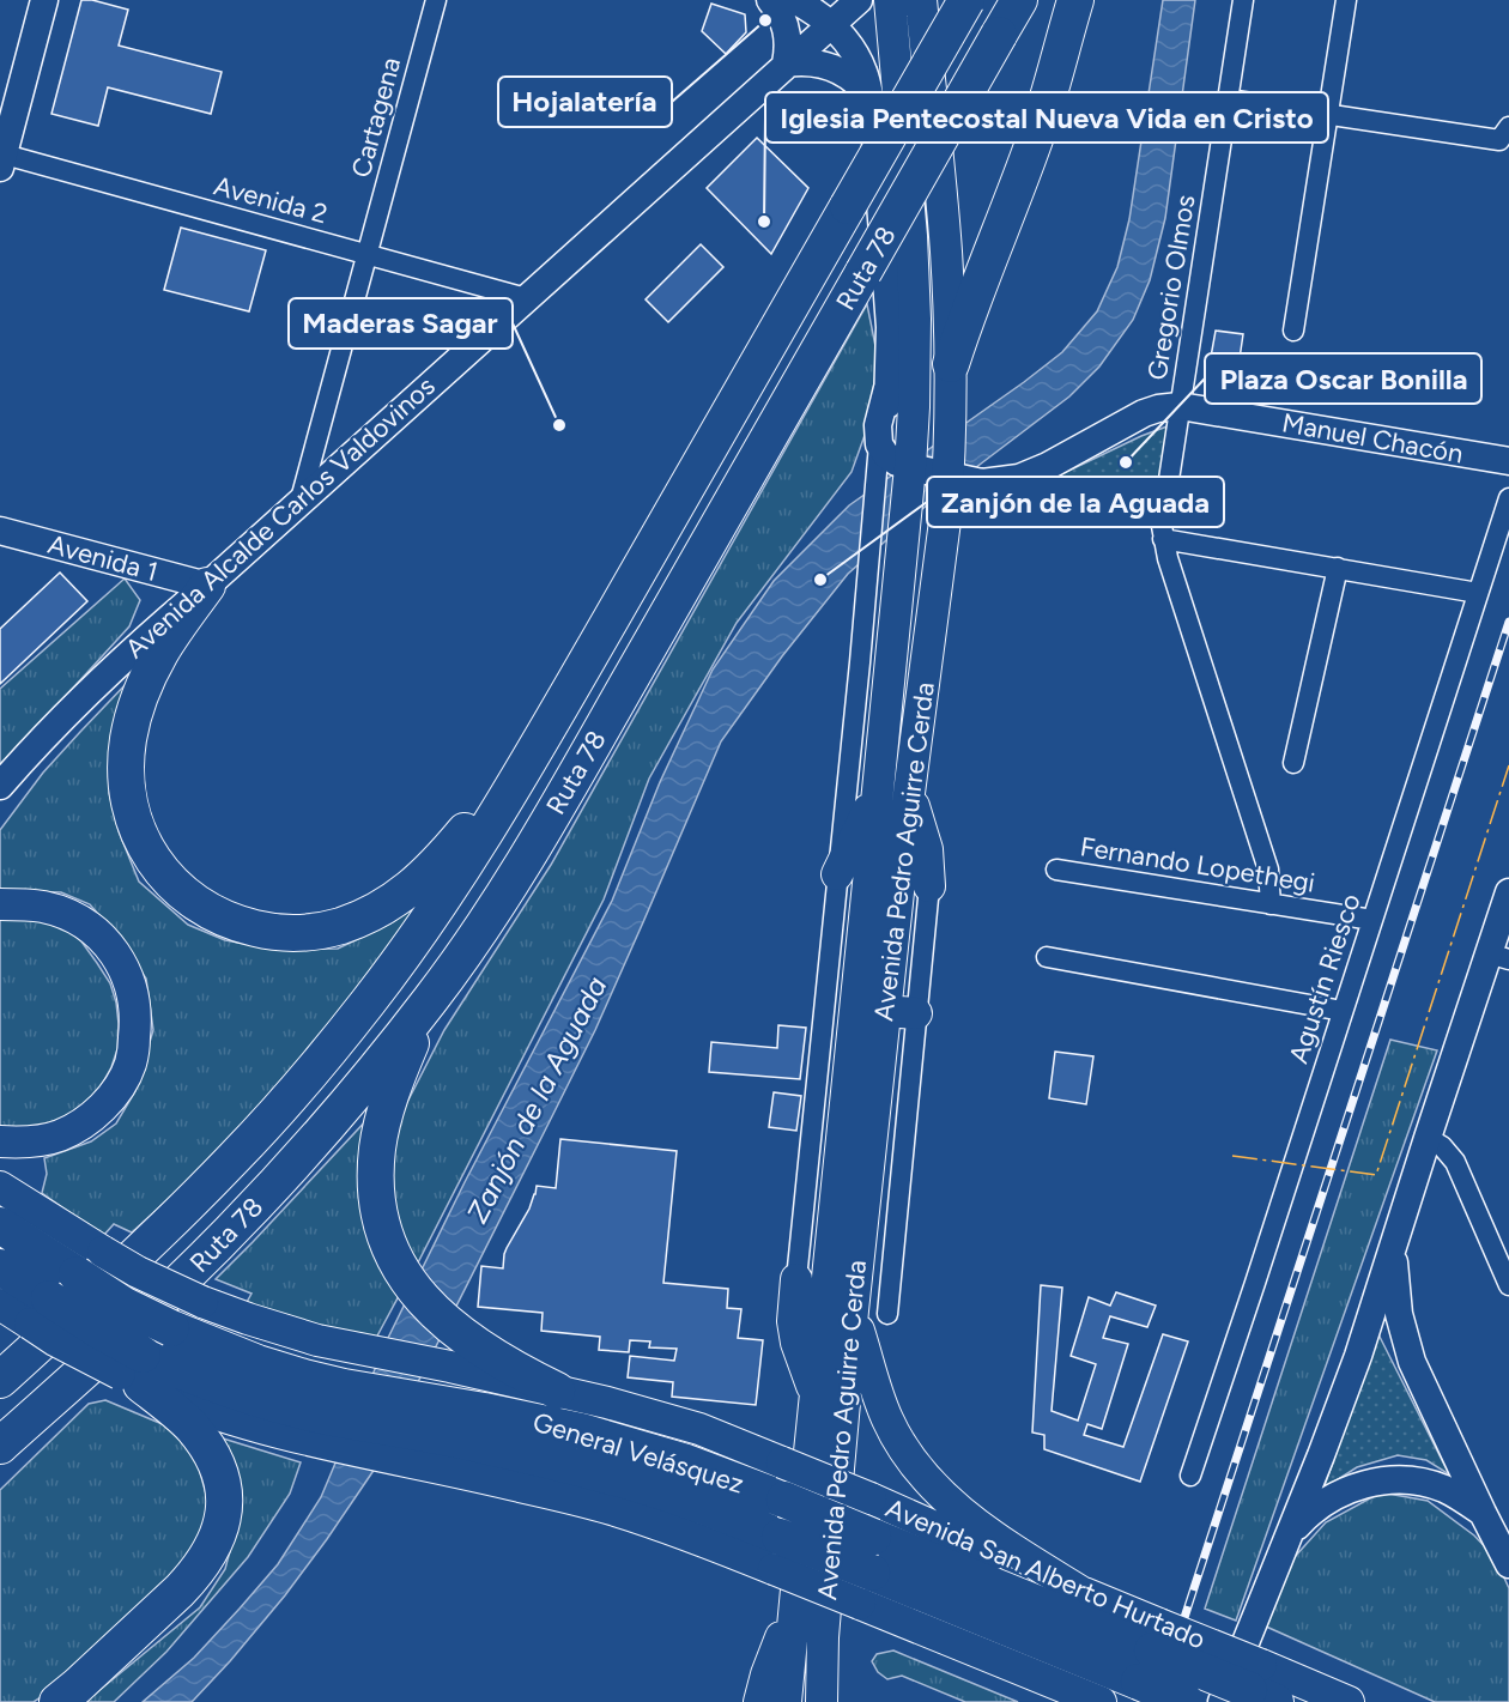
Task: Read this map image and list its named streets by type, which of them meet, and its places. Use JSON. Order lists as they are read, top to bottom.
{
  "streets": {
    "highway": ["Ruta 78", "General Velásquez"],
    "main road": ["Avenida Pedro Aguirre Cerda", "Avenida San Alberto Hurtado"],
    "street": [
      "Cartagena",
      "Avenida 2",
      "Gregorio Olmos",
      "Manuel Chacón",
      "Avenida Alcalde Carlos Valdovinos",
      "Avenida 1",
      "Fernando Lopethegi",
      "Agustín Riesco"
    ]
  },
  "crossings": [
    ["Cartagena", "Avenida 2"],
    ["Cartagena", "Avenida Alcalde Carlos Valdovinos"],
    ["Avenida 2", "Avenida Alcalde Carlos Valdovinos"],
    ["Gregorio Olmos", "Manuel Chacón"],
    ["Gregorio Olmos", "Fernando Lopethegi"],
    ["Manuel Chacón", "Avenida Pedro Aguirre Cerda"],
    ["Avenida Alcalde Carlos Valdovinos", "Avenida 1"],
    ["Fernando Lopethegi", "Agustín Riesco"],
    ["General Velásquez", "Avenida San Alberto Hurtado"]
  ],
  "water": ["Zanjón de la Aguada"],
  "places": [
    "Hojalatería",
    "Iglesia Pentecostal Nueva Vida en Cristo",
    "Maderas Sagar",
    "Plaza Oscar Bonilla",
    "Zanjón de la Aguada"
  ]
}
